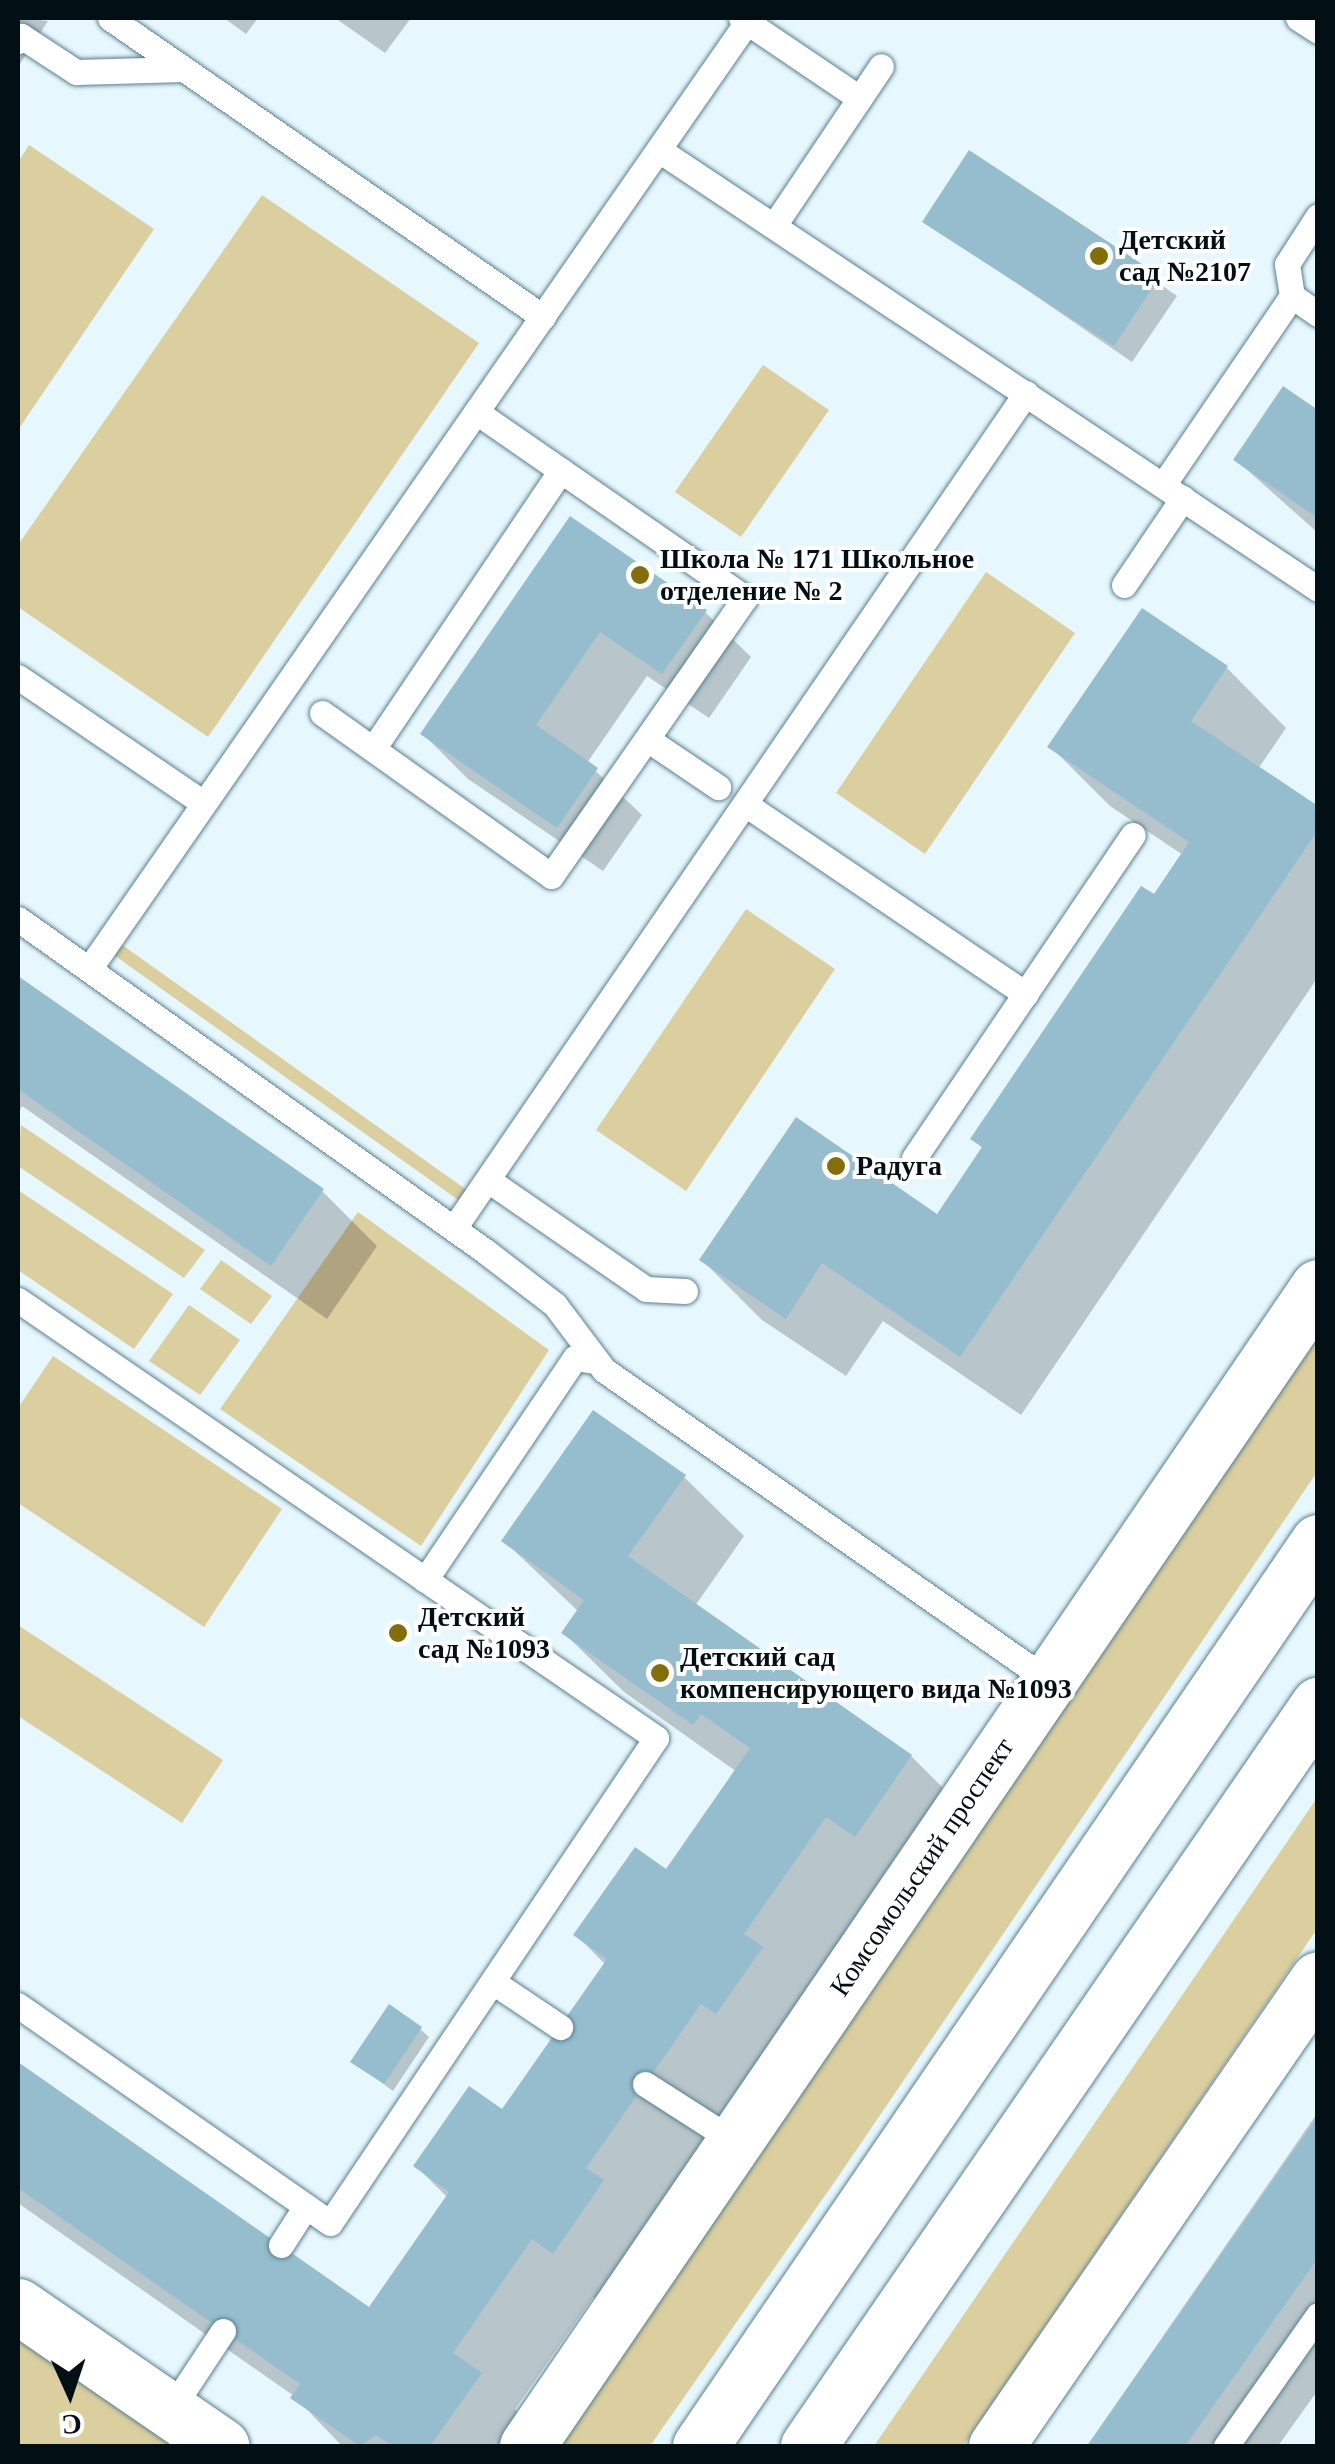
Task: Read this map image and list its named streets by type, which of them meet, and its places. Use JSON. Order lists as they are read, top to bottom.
{
  "streets": {
    "street": ["Комсомольский проспект"]
  },
  "places": [
    "Детский сад №2107",
    "Школа № 171 Школьное отделение № 2",
    "Радуга",
    "Детский сад №1093",
    "Детский сад компенсирующего вида №1093"
  ],
  "north": "bottom"
}
